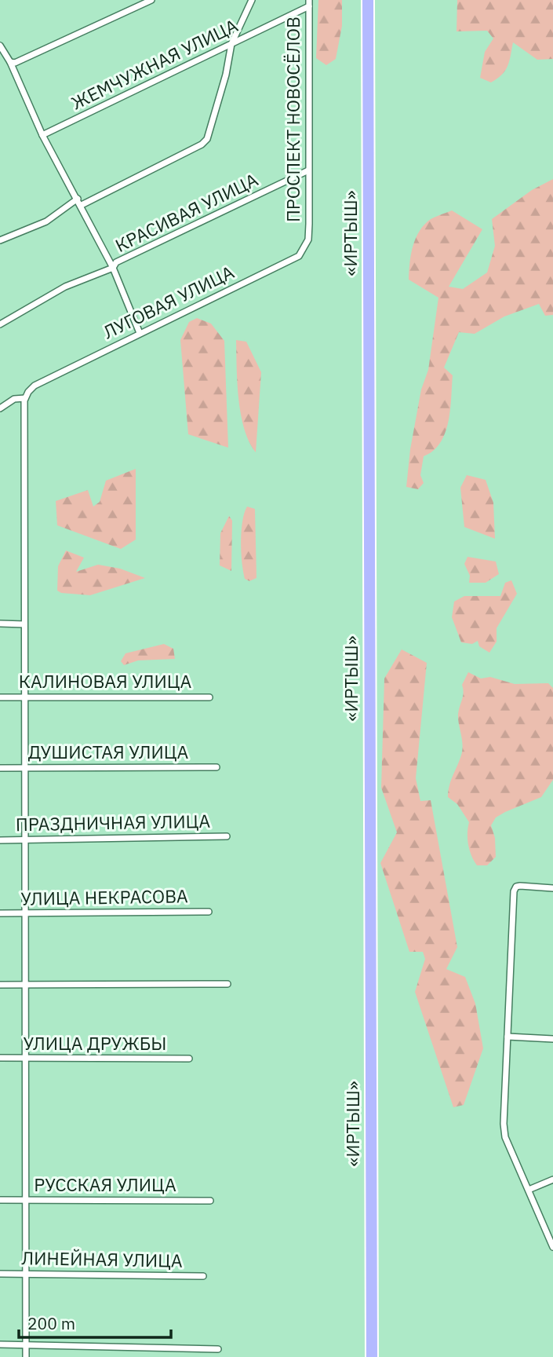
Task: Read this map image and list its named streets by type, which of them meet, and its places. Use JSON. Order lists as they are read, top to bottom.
{
  "streets": {
    "highway": ["«ИРТЫШ»"],
    "street": [
      "ЖЕМЧУЖНАЯ УЛИЦА",
      "ПРОСПЕКТ НОВОСЁЛОВ",
      "КРАСИВАЯ УЛИЦА",
      "ЛУГОВАЯ УЛИЦА",
      "КАЛИНОВАЯ УЛИЦА",
      "ДУШИСТАЯ УЛИЦА",
      "ПРАЗДНИЧНАЯ УЛИЦА",
      "УЛИЦА НЕКРАСОВА",
      "УЛИЦА ДРУЖБЫ",
      "РУССКАЯ УЛИЦА",
      "ЛИНЕЙНАЯ УЛИЦА"
    ]
  },
  "crossings": [
    ["ЖЕМЧУЖНАЯ УЛИЦА", "ПРОСПЕКТ НОВОСЁЛОВ"],
    ["ПРОСПЕКТ НОВОСЁЛОВ", "КРАСИВАЯ УЛИЦА"],
    ["ПРОСПЕКТ НОВОСЁЛОВ", "ЛУГОВАЯ УЛИЦА"],
    ["КРАСИВАЯ УЛИЦА", "ЛУГОВАЯ УЛИЦА"]
  ],
  "scale_bar": "200 m"
}
